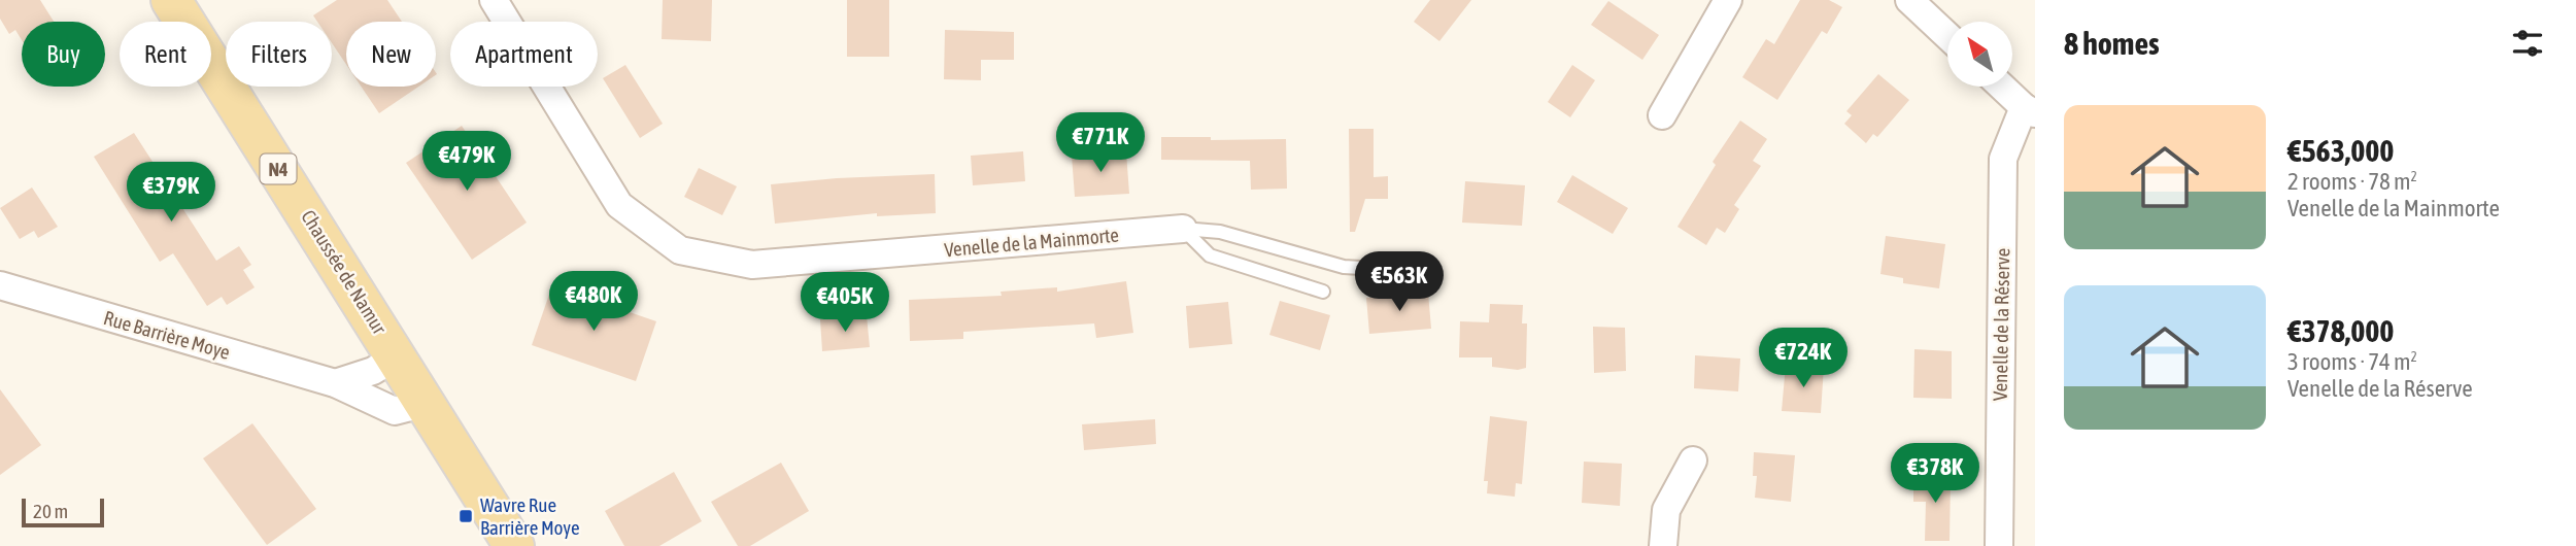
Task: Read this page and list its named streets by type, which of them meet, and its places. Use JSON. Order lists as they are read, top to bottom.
{
  "streets": {
    "main road": ["N4", "Chaussée de Namur"],
    "street": ["Venelle de la Mainmorte", "Venelle de la Réserve", "Rue Barrière Moye"]
  },
  "crossings": [
    ["Chaussée de Namur", "Rue Barrière Moye"]
  ],
  "places": {
    "transit": ["Wavre Rue Barrière Moye"]
  },
  "scale_bar": "20 m",
  "north": "top left",
  "page": {
    "heading": "8 homes",
    "chip": [
      "Buy",
      "Rent",
      "Filters",
      "New",
      "Apartment"
    ],
    "list": [
      {
        "name": "€563,000",
        "note": "2 rooms · 78 m² · Venelle de la Mainmorte"
      },
      {
        "name": "€378,000",
        "note": "3 rooms · 74 m² · Venelle de la Réserve"
      }
    ],
    "price": [
      "€771K",
      "€479K",
      "€379K",
      "€563K",
      "€480K",
      "€405K",
      "€724K",
      "€378K"
    ],
    "scale": "20 m"
  }
}
